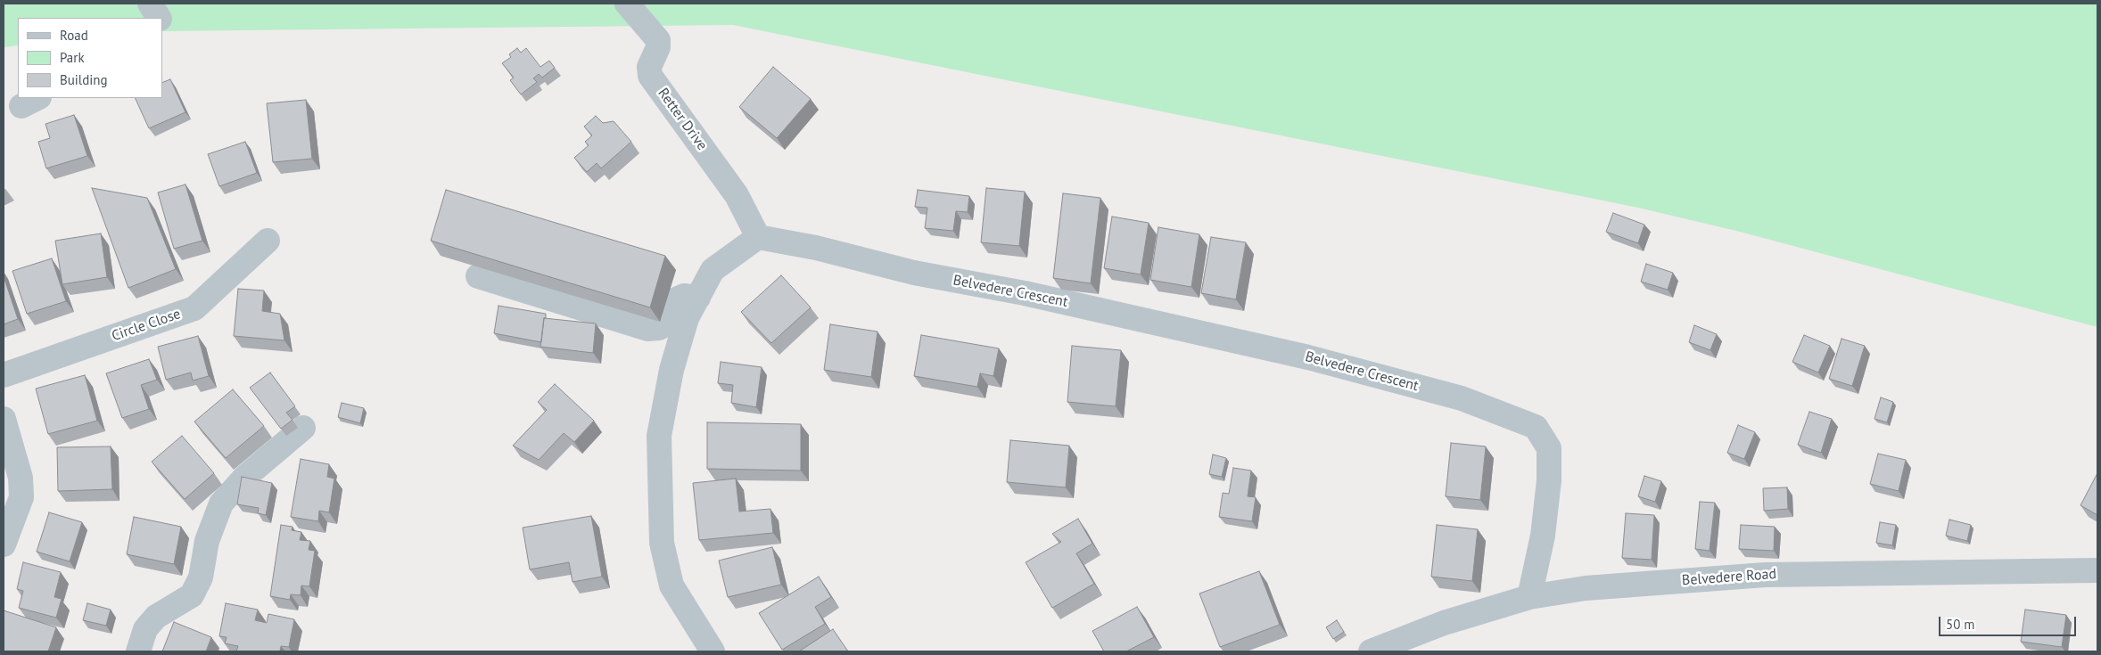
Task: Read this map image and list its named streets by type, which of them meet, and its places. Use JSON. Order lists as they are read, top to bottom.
{
  "streets": {
    "street": [
      "Retter Drive",
      "Belvedere Crescent",
      "Circle Close",
      "Belvedere Road"
    ]
  },
  "crossings": [
    ["Retter Drive", "Belvedere Crescent"],
    ["Belvedere Crescent", "Belvedere Road"]
  ],
  "legend": ["Road", "Park", "Building"],
  "scale_bar": "50 m"
}
